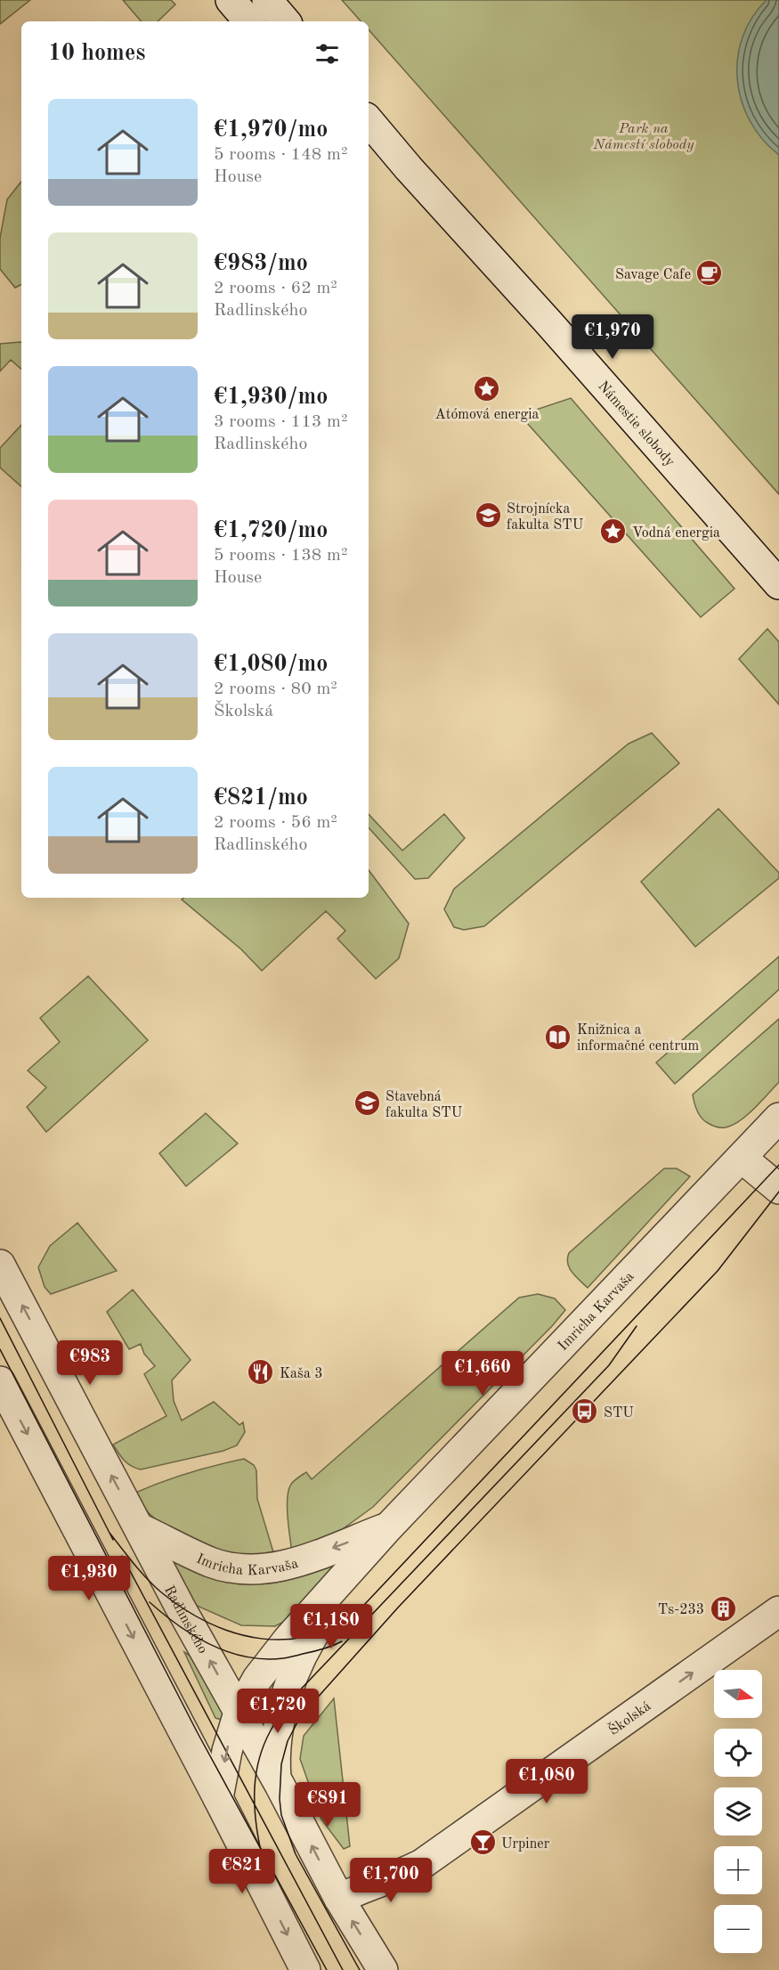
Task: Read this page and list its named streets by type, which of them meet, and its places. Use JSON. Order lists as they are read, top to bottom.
{
  "streets": {
    "street": [
      "Námestie slobody",
      "Imricha Karvaša",
      "Radlinského",
      "Školská"
    ]
  },
  "crossings": [
    ["Imricha Karvaša", "Radlinského"],
    ["Radlinského", "Školská"]
  ],
  "one_way": ["Školská"],
  "parks": ["Park na Námestí slobody"],
  "places": {
    "cafe": ["Savage Cafe"],
    "place": ["Atómová energia", "Vodná energia"],
    "school or university": ["Strojnícka fakulta STU", "Stavebná fakulta STU"],
    "library": ["Knižnica a informačné centrum"],
    "restaurant": ["Kaša 3"],
    "bus stop": ["STU"],
    "building": ["Ts-233"],
    "bar": ["Urpiner"]
  },
  "north": "right",
  "page": {
    "heading": "10 homes",
    "list": [
      {
        "name": "€1,970/mo",
        "note": "5 rooms · 148 m² · House"
      },
      {
        "name": "€983/mo",
        "note": "2 rooms · 62 m² · Radlinského"
      },
      {
        "name": "€1,930/mo",
        "note": "3 rooms · 113 m² · Radlinského"
      },
      {
        "name": "€1,720/mo",
        "note": "5 rooms · 138 m² · House"
      },
      {
        "name": "€1,080/mo",
        "note": "2 rooms · 80 m² · Školská"
      },
      {
        "name": "€821/mo",
        "note": "2 rooms · 56 m² · Radlinského"
      }
    ],
    "price": [
      "€1,970",
      "€983",
      "€1,660",
      "€1,930",
      "€1,180",
      "€1,720",
      "€1,080",
      "€891",
      "€821",
      "€1,700"
    ],
    "map_buttons": ["+", "−"]
  }
}
